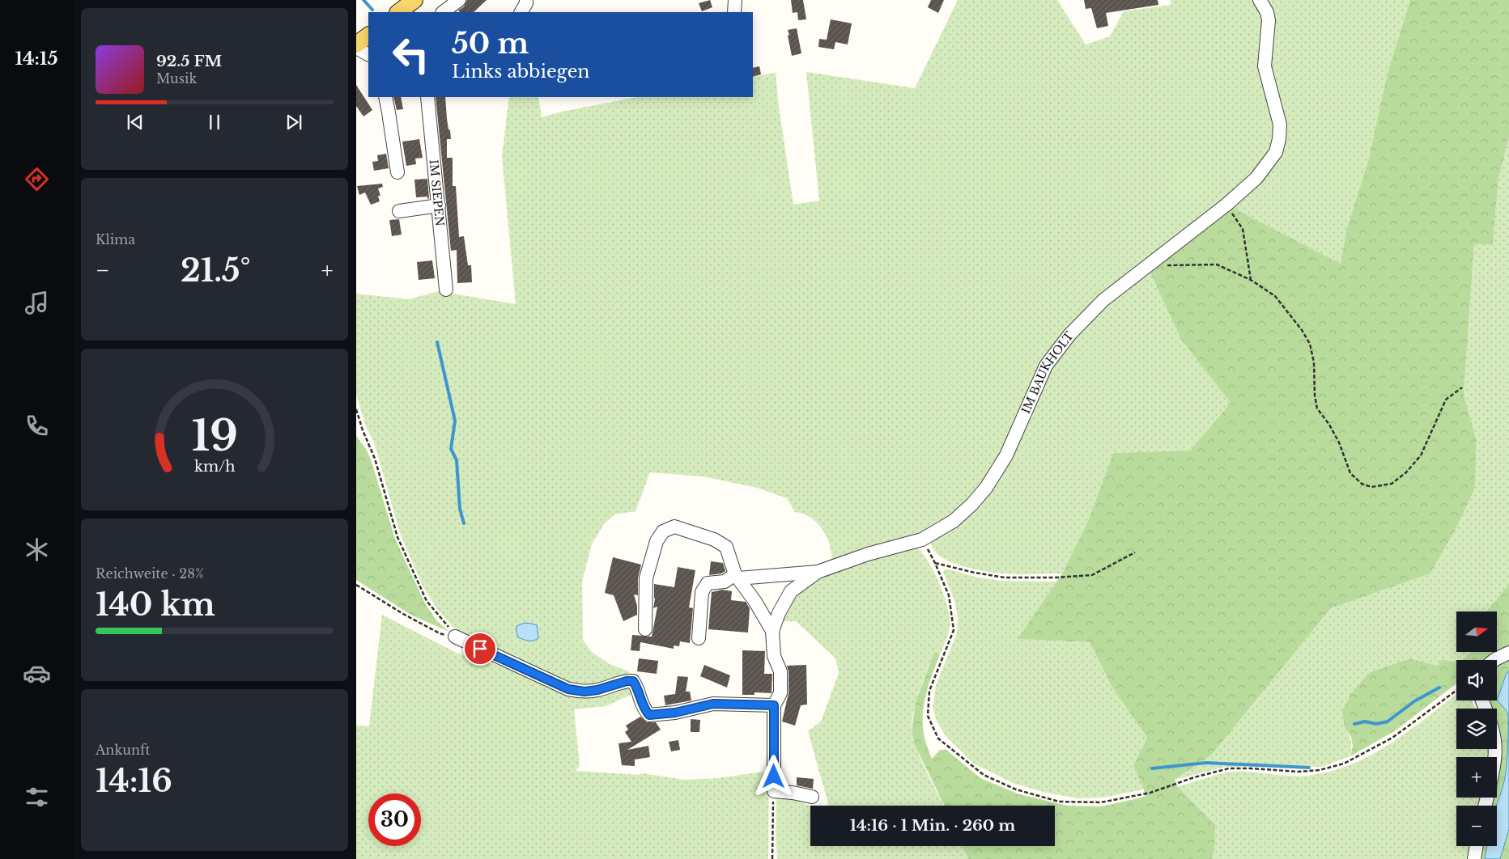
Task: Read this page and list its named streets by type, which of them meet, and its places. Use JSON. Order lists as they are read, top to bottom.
{
  "streets": {
    "street": ["IM SIEPEN", "IM BAUKHOLT"]
  },
  "north": "right",
  "page": {
    "tabs": "14:15",
    "turn": ["50 m", "Links abbiegen"],
    "song": ["92.5 FM", "Musik"],
    "tile": [
      "Klima",
      ["Reichweite · 28%", "140 km"],
      ["Ankunft", "14:16"]
    ],
    "heat": ["−", "21.5°", "+"],
    "map_buttons": ["+", "−"],
    "limit": "30",
    "trip": "14:16 · 1 Min. · 260 m",
    "gauge": ["19", "km/h"]
  }
}
